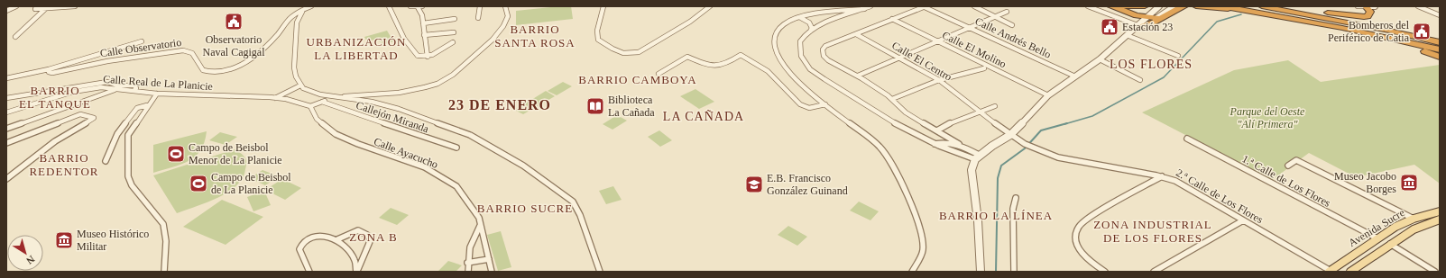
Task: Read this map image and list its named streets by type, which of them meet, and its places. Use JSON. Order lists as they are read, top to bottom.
{
  "streets": {
    "main road": ["Avenida Sucre"],
    "street": [
      "Calle Andrés Bello",
      "Calle Observatorio",
      "Calle El Molino",
      "Calle El Centro",
      "Calle Real de La Planicie",
      "Callejón Miranda",
      "Calle Ayacucho",
      "1.ª Calle de Los Flores",
      "2.ª Calle de Los Flores"
    ]
  },
  "crossings": [
    ["Calle El Centro", "2.ª Calle de Los Flores"],
    ["Calle Real de La Planicie", "Calle Ayacucho"],
    ["1.ª Calle de Los Flores", "Avenida Sucre"],
    ["2.ª Calle de Los Flores", "Avenida Sucre"]
  ],
  "districts": [
    "BARRIO SANTA ROSA",
    "URBANIZACIÓN LA LIBERTAD",
    "LOS FLORES",
    "BARRIO CAMBOYA",
    "BARRIO EL TANQUE",
    "23 DE ENERO",
    "LA CAÑADA",
    "BARRIO REDENTOR",
    "BARRIO SUCRE",
    "BARRIO LA LÍNEA",
    "ZONA INDUSTRIAL DE LOS FLORES",
    "ZONA B"
  ],
  "parks": ["Parque del Oeste \"Alí Primera\""],
  "places": {
    "public building": ["Observatorio Naval Cagigal", "Estación 23", "Bomberos del Periférico de Catia"],
    "library": ["Biblioteca La Cañada"],
    "sports": ["Campo de Beisbol Menor de La Planicie", "Campo de Beisbol de La Planicie"],
    "museum": ["Museo Jacobo Borges", "Museo Histórico Militar"],
    "school or university": ["E.B. Francisco González Guinand"]
  },
  "north": "bottom right"
}
